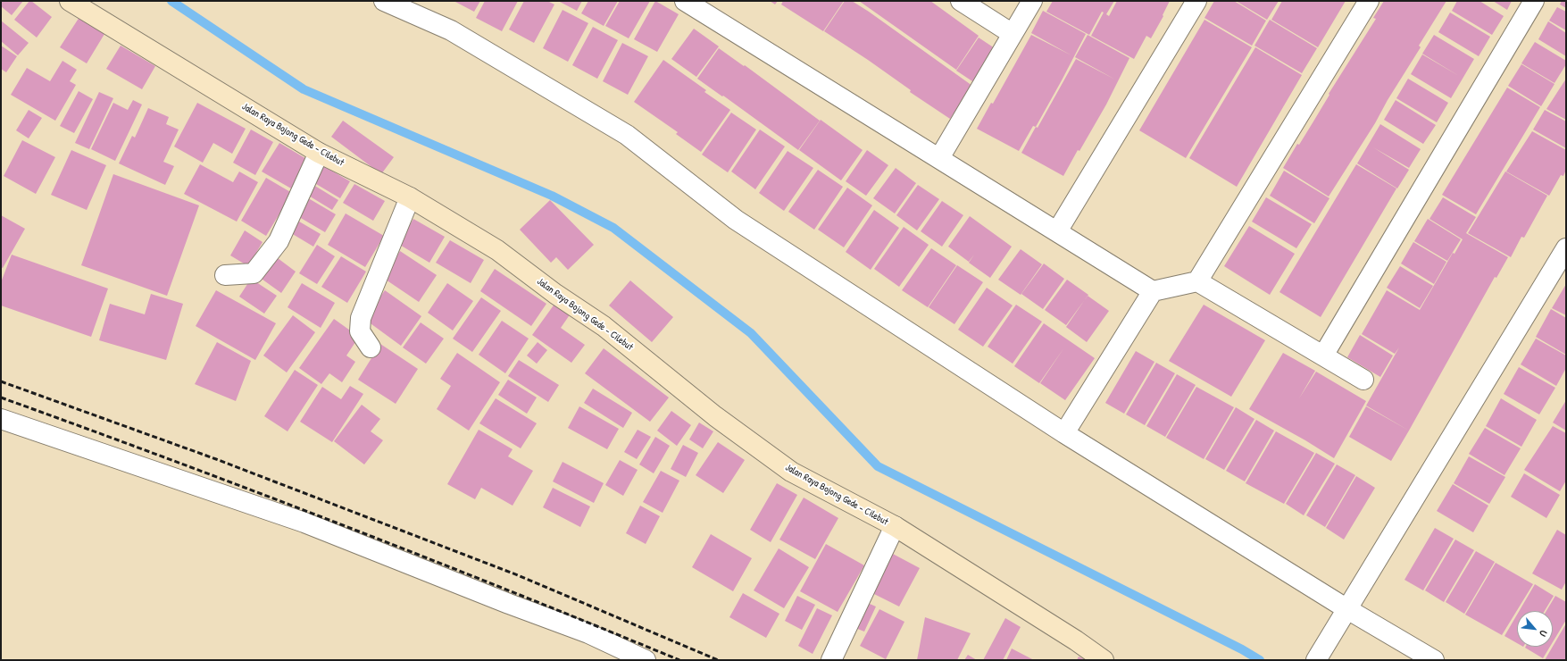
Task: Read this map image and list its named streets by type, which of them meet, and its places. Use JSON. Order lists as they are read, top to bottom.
{
  "streets": {
    "main road": ["Jalan Raya Bojong Gede - Cilebut"]
  },
  "north": "bottom right"
}
